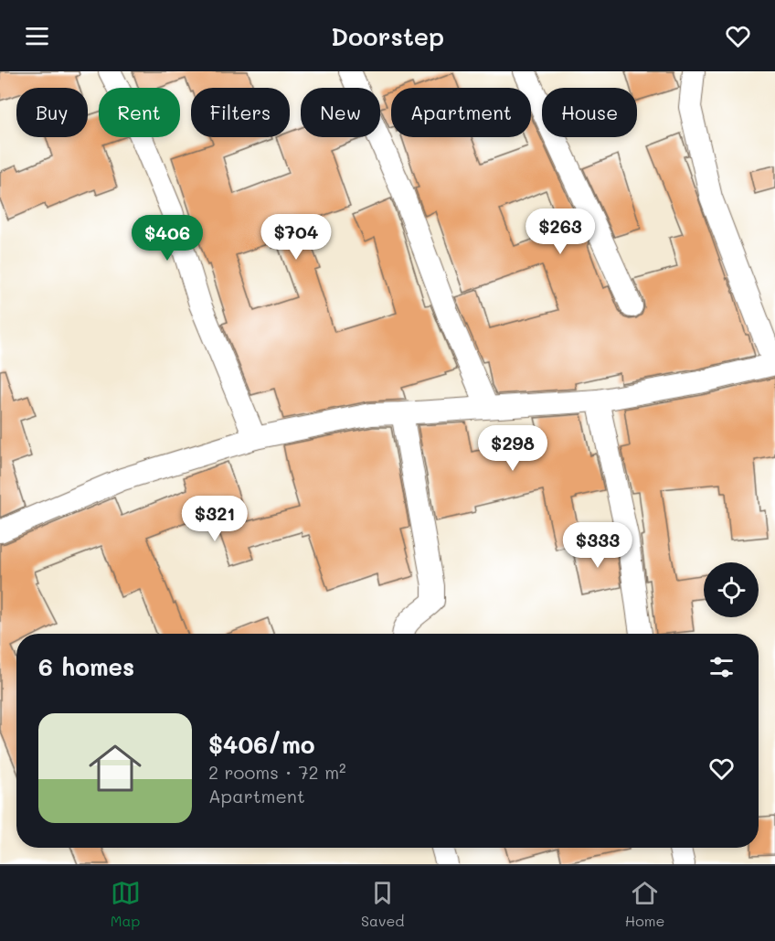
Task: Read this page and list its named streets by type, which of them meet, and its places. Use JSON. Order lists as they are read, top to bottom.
{
  "page": {
    "header": "Doorstep",
    "chip": [
      "Buy",
      "Rent",
      "Filters",
      "New",
      "Apartment",
      "House"
    ],
    "price": [
      "$263",
      "$704",
      "$406",
      "$298",
      "$321",
      "$333"
    ],
    "heading": "6 homes",
    "list": [
      {
        "name": "$406/mo",
        "note": "2 rooms · 72 m² · Apartment"
      }
    ],
    "tabs": ["Map", "Saved", "Home"]
  }
}
